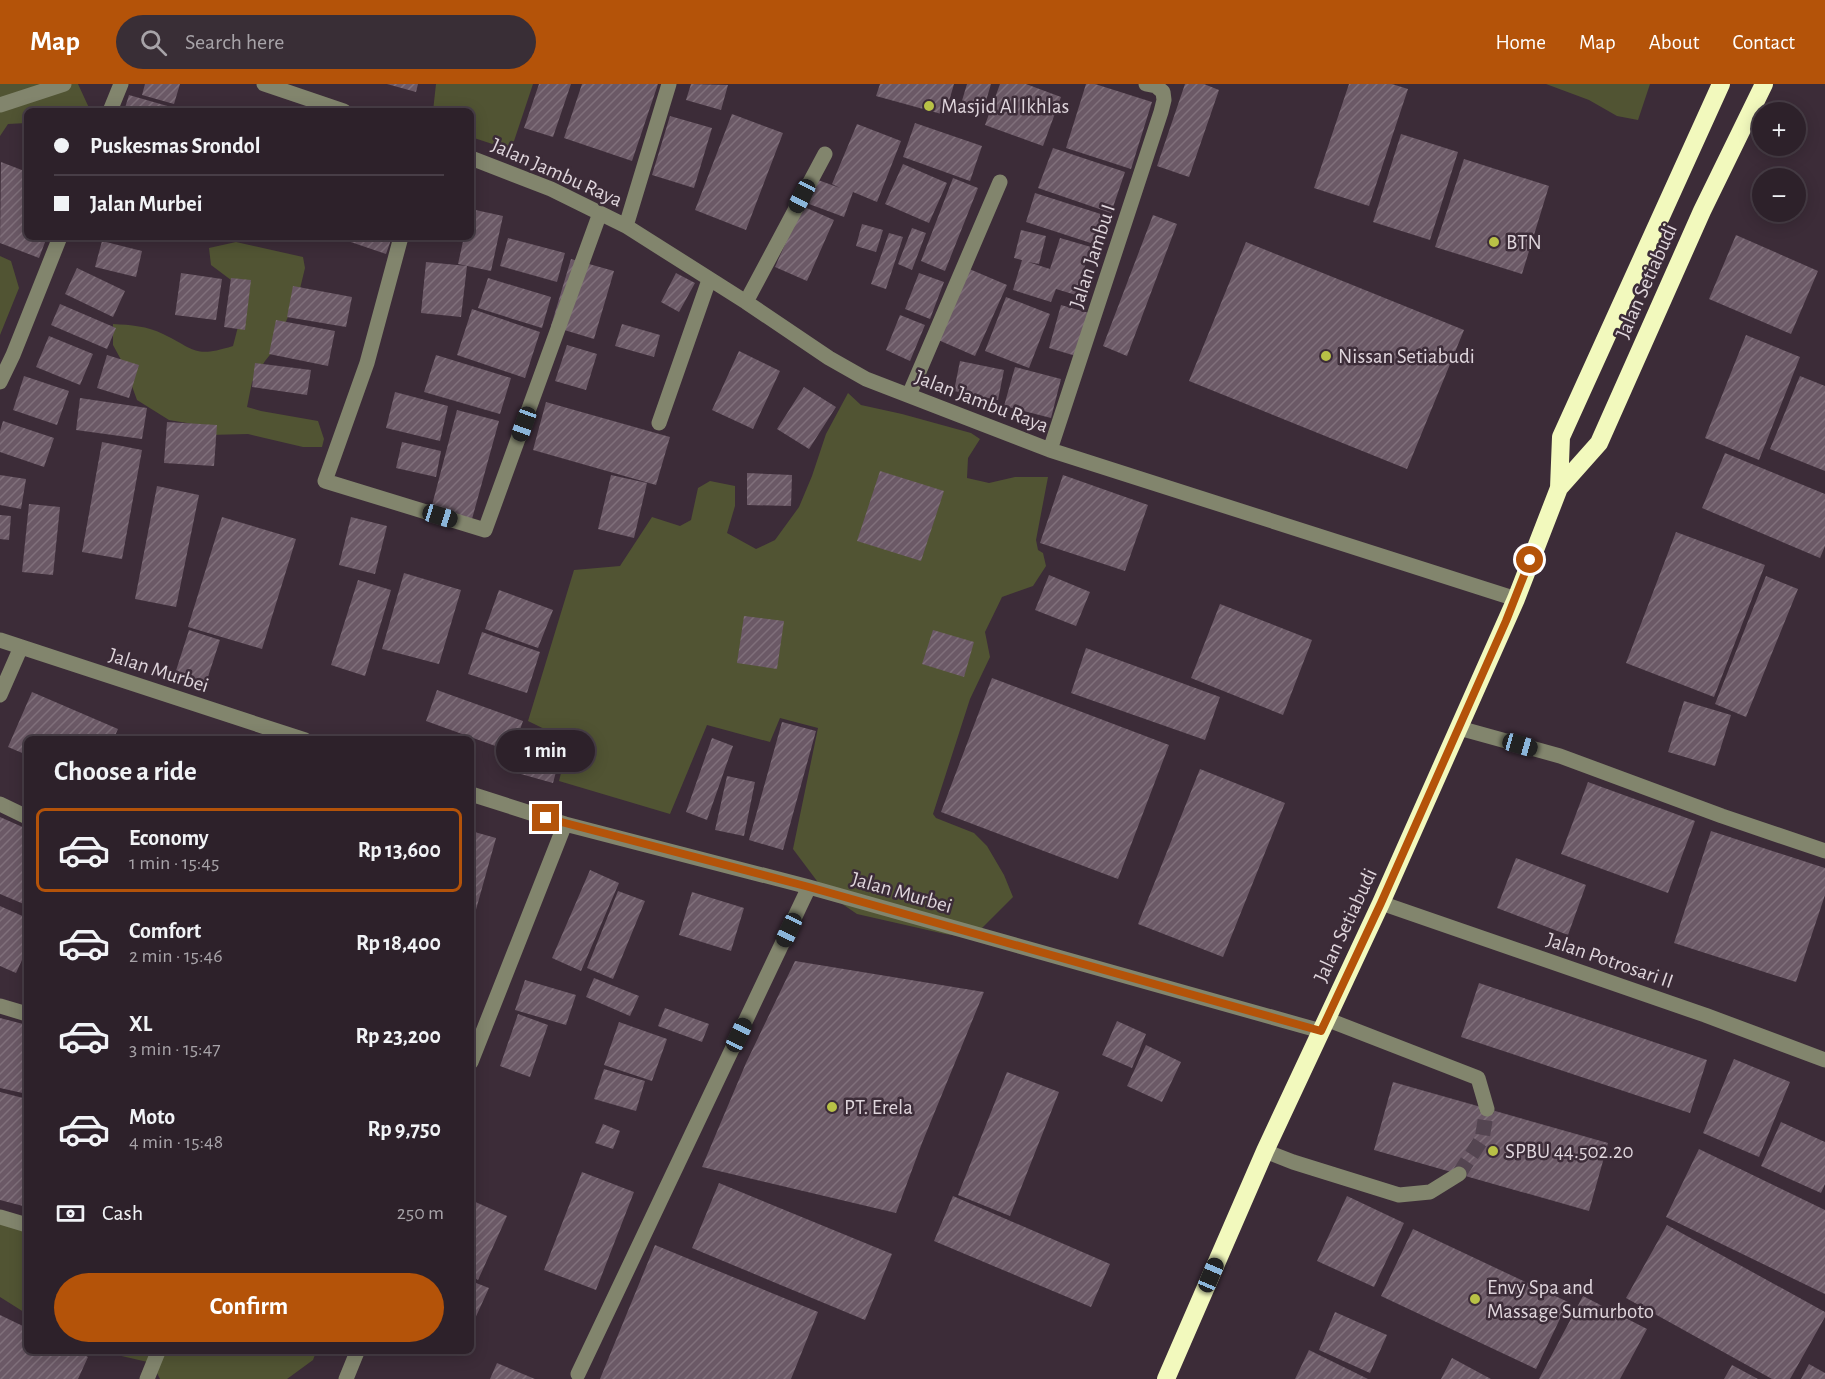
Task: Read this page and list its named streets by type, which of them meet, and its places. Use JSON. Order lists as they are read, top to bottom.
{
  "streets": {
    "highway": ["Jalan Setiabudi"],
    "street": [
      "Jalan Jambu Raya",
      "Jalan Jambu I",
      "Jalan Murbei",
      "Jalan Potrosari II"
    ]
  },
  "crossings": [
    ["Jalan Jambu Raya", "Jalan Jambu I"],
    ["Jalan Jambu Raya", "Jalan Setiabudi"],
    ["Jalan Setiabudi", "Jalan Murbei"],
    ["Jalan Setiabudi", "Jalan Potrosari II"]
  ],
  "places": [
    "Masjid Al Ikhlas",
    "BTN",
    "Nissan Setiabudi",
    "PT. Erela",
    "SPBU 44.502.20",
    "Envy Spa and Massage Sumurboto"
  ],
  "page": {
    "header": "Map",
    "search": "Search here",
    "nav": [
      "Home",
      "Map",
      "About",
      "Contact"
    ],
    "map_buttons": ["+", "−"],
    "banner": ["Puskesmas Srondol", "Jalan Murbei"],
    "bubble": "1 min",
    "heading": "Choose a ride",
    "list": [
      {
        "name": "Economy",
        "note": "1 min · 15:45",
        "value": "Rp 13,600"
      },
      {
        "name": "Comfort",
        "note": "2 min · 15:46",
        "value": "Rp 18,400"
      },
      {
        "name": "XL",
        "note": "3 min · 15:47",
        "value": "Rp 23,200"
      },
      {
        "name": "Moto",
        "note": "4 min · 15:48",
        "value": "Rp 9,750"
      }
    ],
    "pay": ["Cash", "250 m"],
    "buttons": "Confirm"
  }
}
